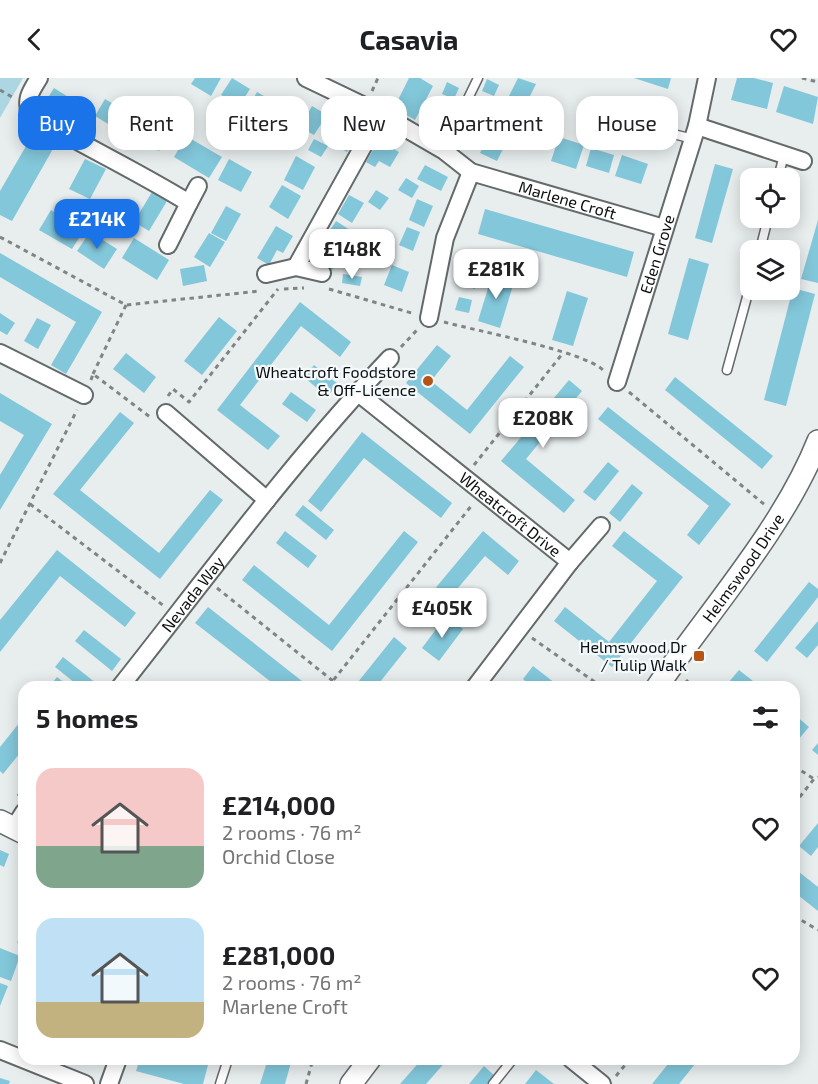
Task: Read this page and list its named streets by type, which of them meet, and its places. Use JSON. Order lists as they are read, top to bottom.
{
  "streets": {
    "street": [
      "Marlene Croft",
      "Eden Grove",
      "Wheatcroft Drive",
      "Helmswood Drive",
      "Nevada Way"
    ]
  },
  "crossings": [
    ["Marlene Croft", "Eden Grove"],
    ["Wheatcroft Drive", "Nevada Way"]
  ],
  "places": {
    "other": ["Wheatcroft Foodstore & Off-Licence"],
    "transit": ["Helmswood Dr / Tulip Walk"]
  },
  "page": {
    "header": "Casavia",
    "chip": [
      "Buy",
      "Rent",
      "Filters",
      "New",
      "Apartment",
      "House"
    ],
    "price": [
      "£214K",
      "£148K",
      "£281K",
      "£208K",
      "£405K"
    ],
    "heading": "5 homes",
    "list": [
      {
        "name": "£214,000",
        "note": "2 rooms · 76 m² · Orchid Close"
      },
      {
        "name": "£281,000",
        "note": "2 rooms · 76 m² · Marlene Croft"
      }
    ]
  }
}
